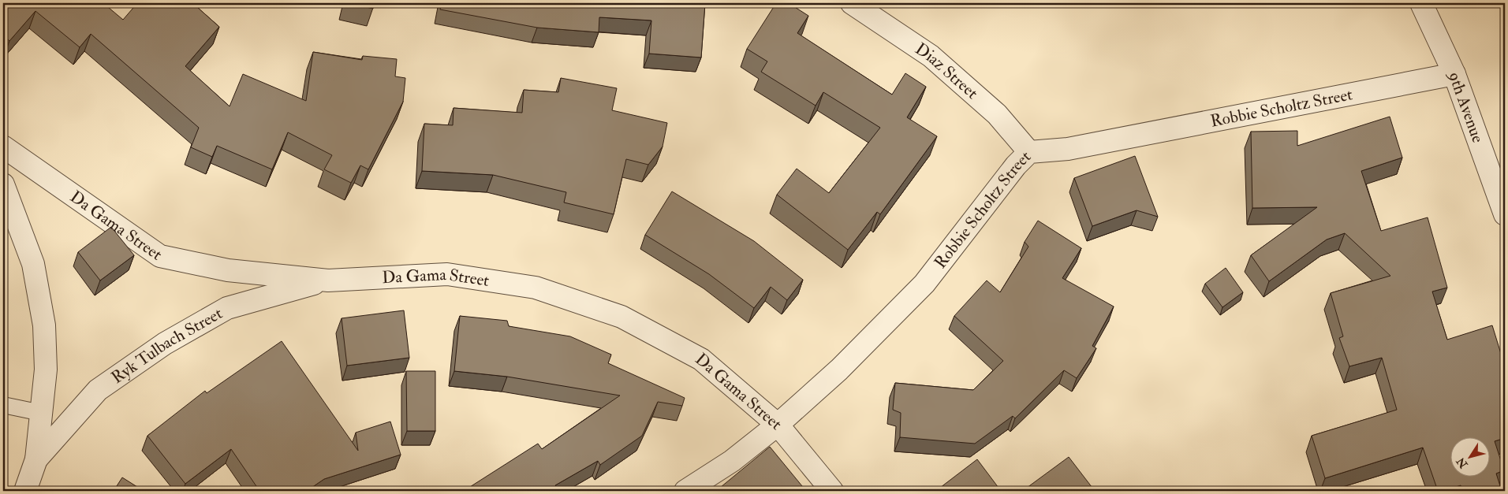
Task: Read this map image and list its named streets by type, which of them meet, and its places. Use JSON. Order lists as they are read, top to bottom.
{
  "streets": {
    "street": [
      "Diaz Street",
      "Robbie Scholtz Street",
      "9th Avenue",
      "Da Gama Street",
      "Ryk Tulbach Street"
    ]
  },
  "crossings": [
    ["Diaz Street", "Robbie Scholtz Street"],
    ["Robbie Scholtz Street", "9th Avenue"],
    ["Robbie Scholtz Street", "Da Gama Street"],
    ["Da Gama Street", "Ryk Tulbach Street"]
  ],
  "north": "bottom left"
}
